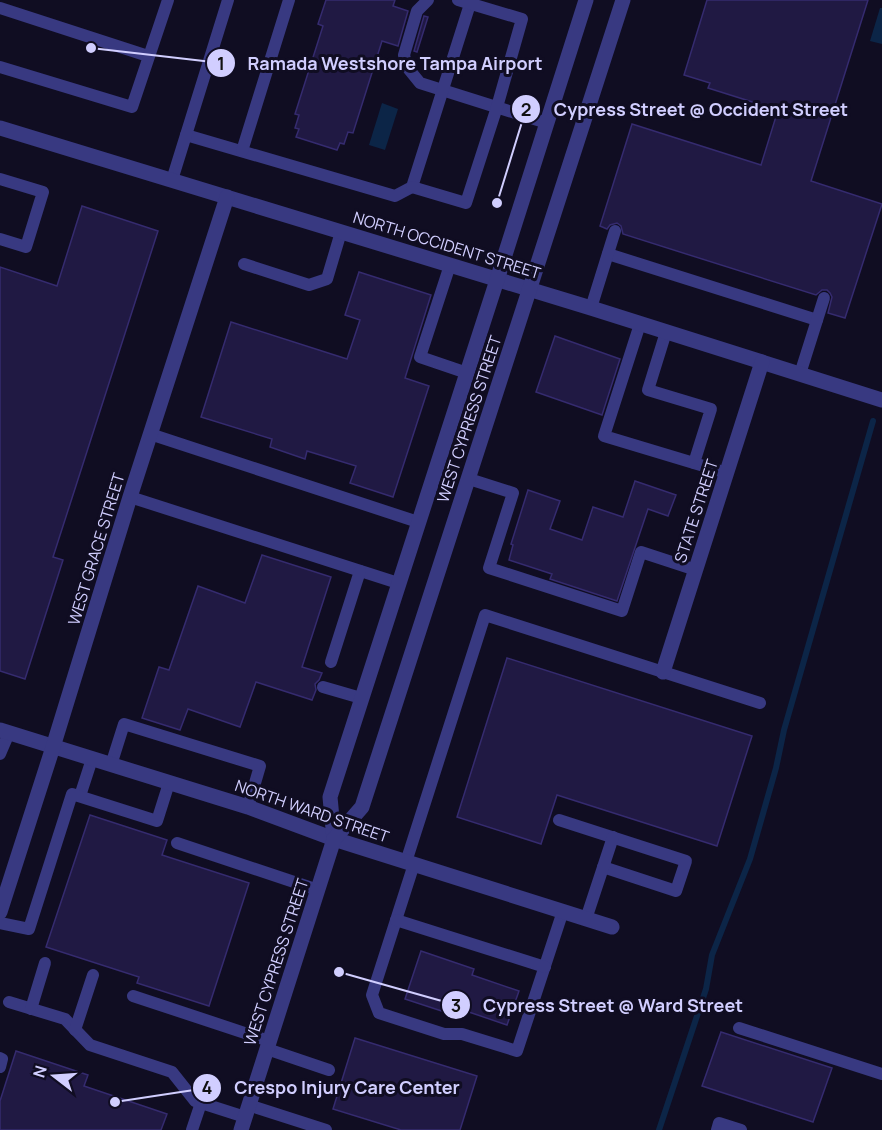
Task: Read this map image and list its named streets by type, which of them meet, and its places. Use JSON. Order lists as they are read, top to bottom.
{
  "streets": {
    "street": [
      "NORTH OCCIDENT STREET",
      "WEST CYPRESS STREET",
      "STATE STREET",
      "WEST GRACE STREET",
      "NORTH WARD STREET"
    ]
  },
  "crossings": [
    ["NORTH OCCIDENT STREET", "WEST CYPRESS STREET"],
    ["NORTH OCCIDENT STREET", "STATE STREET"],
    ["NORTH OCCIDENT STREET", "WEST GRACE STREET"],
    ["WEST CYPRESS STREET", "NORTH WARD STREET"],
    ["WEST GRACE STREET", "NORTH WARD STREET"]
  ],
  "places": [
    "Ramada Westshore Tampa Airport",
    "Cypress Street @ Occident Street",
    "Cypress Street @ Ward Street",
    "Crespo Injury Care Center"
  ],
  "north": "left"
}
